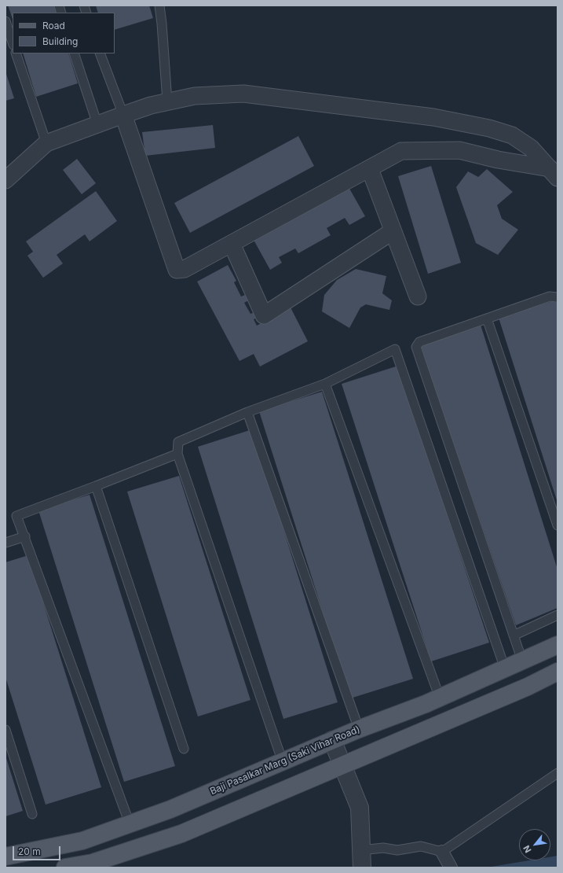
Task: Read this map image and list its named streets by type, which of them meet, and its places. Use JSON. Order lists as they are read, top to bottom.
{
  "streets": {
    "main road": ["Baji Pasalkar Marg (Saki Vihar Road)"]
  },
  "legend": ["Road", "Building"],
  "scale_bar": "20 m",
  "north": "bottom left"
}
